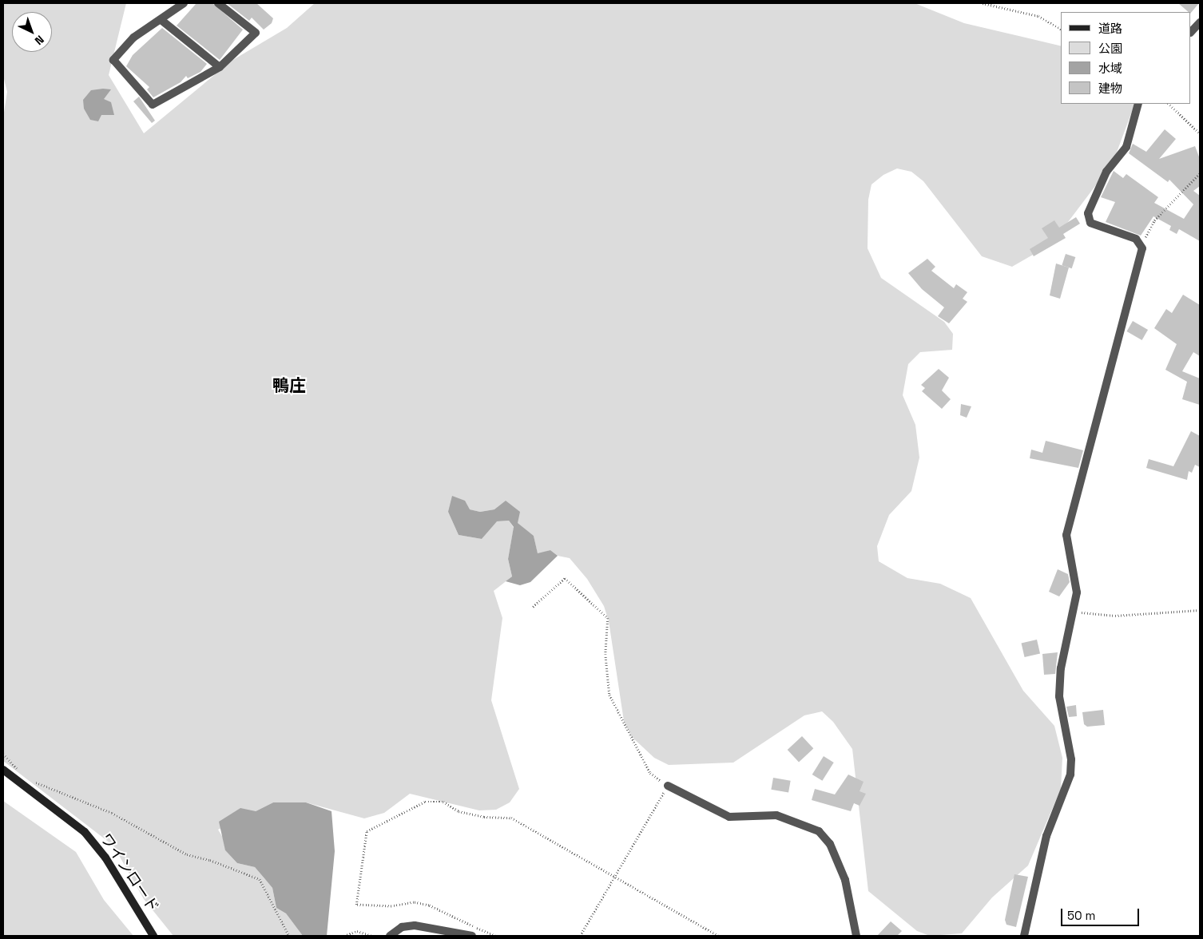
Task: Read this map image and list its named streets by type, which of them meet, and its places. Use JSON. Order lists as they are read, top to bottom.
{
  "streets": {
    "street": ["ワインロード"]
  },
  "districts": ["鴨庄"],
  "legend": [
    "道路",
    "公園",
    "水域",
    "建物"
  ],
  "scale_bar": "50 m",
  "north": "bottom right"
}
